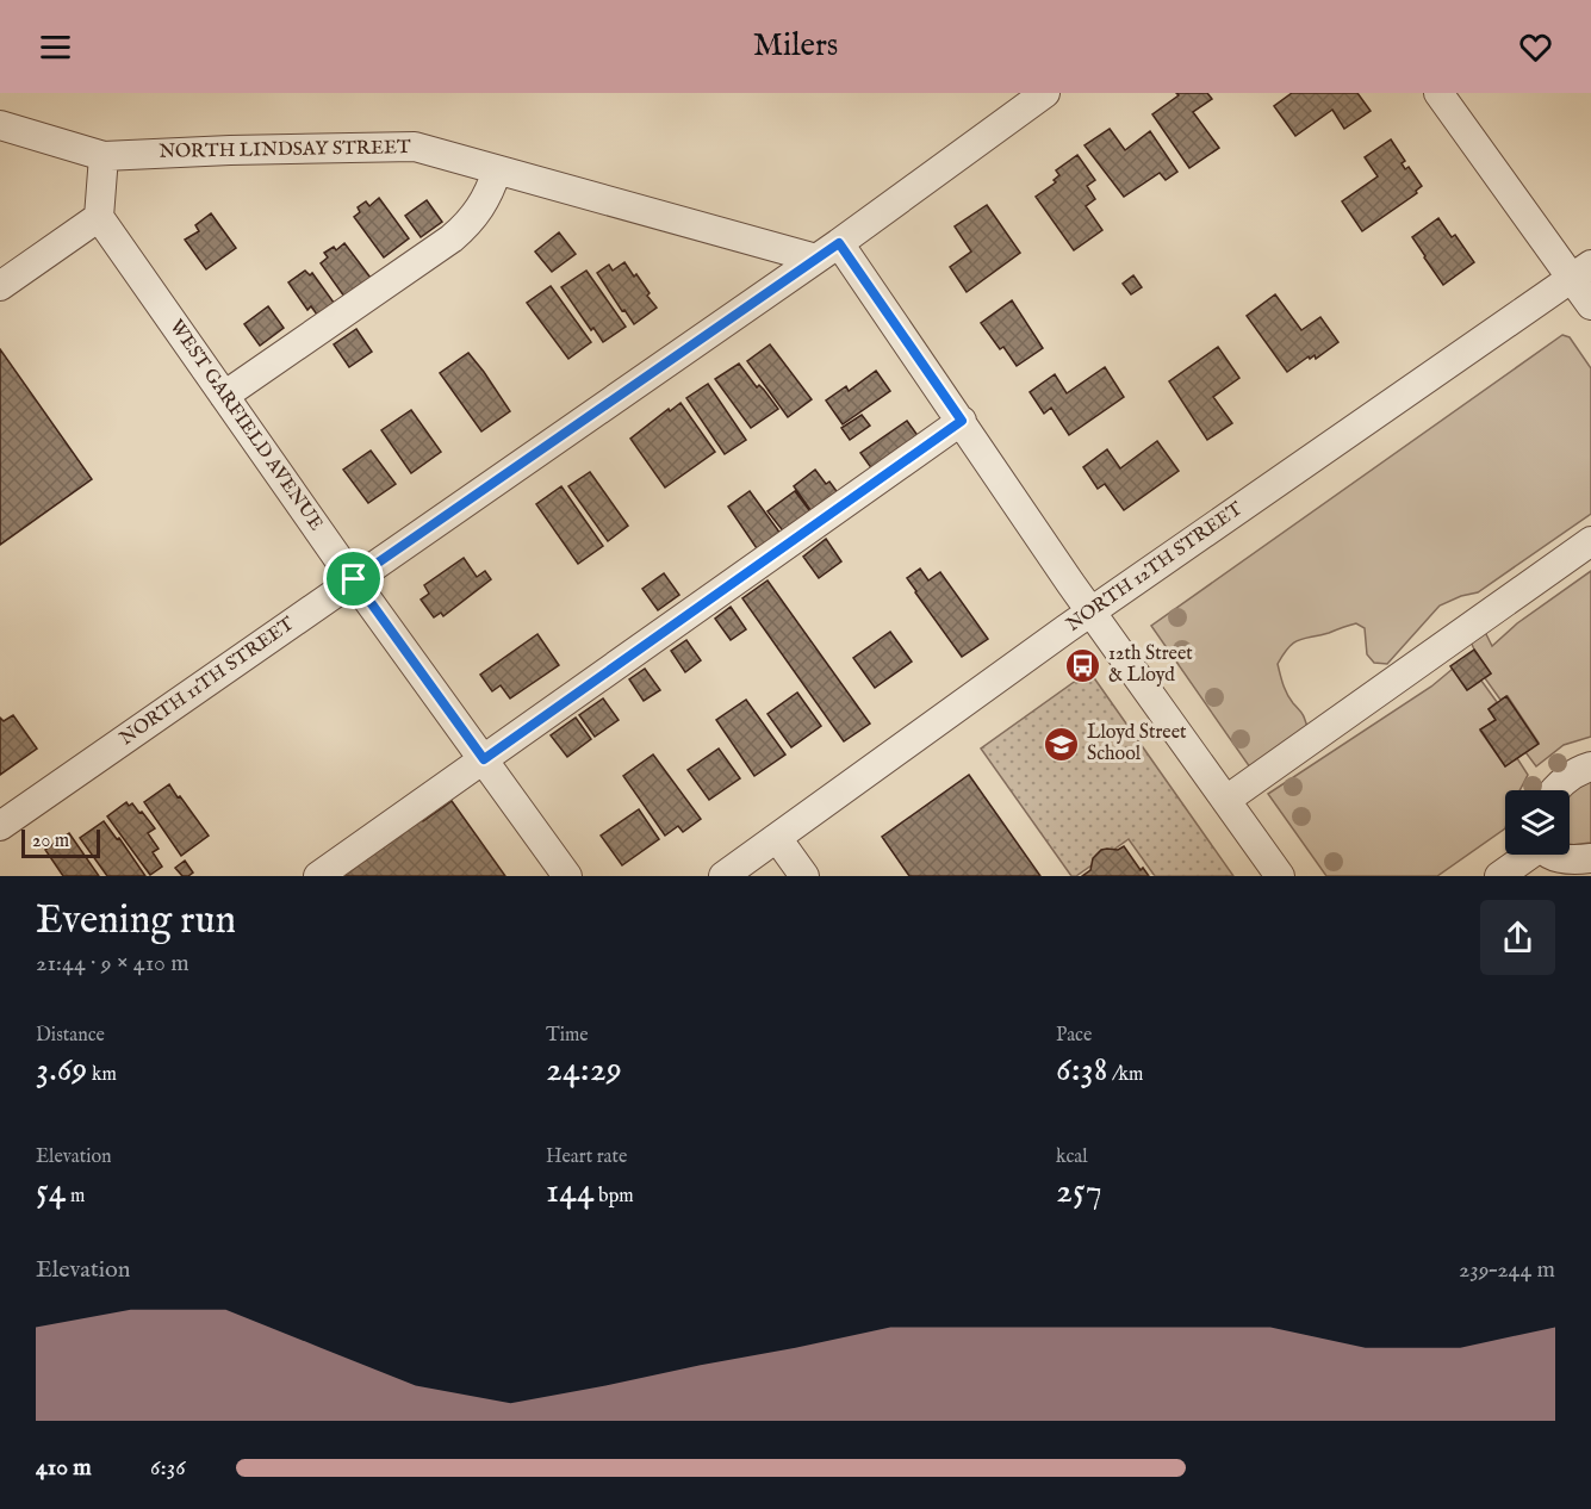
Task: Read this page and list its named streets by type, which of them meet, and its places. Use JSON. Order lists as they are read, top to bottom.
{
  "streets": {
    "street": [
      "NORTH LINDSAY STREET",
      "WEST GARFIELD AVENUE",
      "NORTH 12TH STREET",
      "NORTH 11TH STREET"
    ]
  },
  "crossings": [
    ["NORTH LINDSAY STREET", "NORTH 11TH STREET"],
    ["WEST GARFIELD AVENUE", "NORTH 11TH STREET"]
  ],
  "places": {
    "bus stop": ["12th Street & Lloyd"],
    "school or university": ["Lloyd Street School"]
  },
  "scale_bar": "20 m",
  "page": {
    "header": "Milers",
    "scale": "20 m",
    "heading": ["Evening run", "21:44 · 9 × 410 m"],
    "stats": [
      ["Distance", "3.69 km"],
      ["Time", "24:29"],
      ["Pace", "6:38 /km"],
      ["Elevation", "54 m"],
      ["Heart rate", "144 bpm"],
      ["kcal", "257"]
    ],
    "chart": ["Elevation", "239–244 m"],
    "list": [
      {
        "name": "410 m",
        "note": "6:36"
      }
    ]
  }
}
